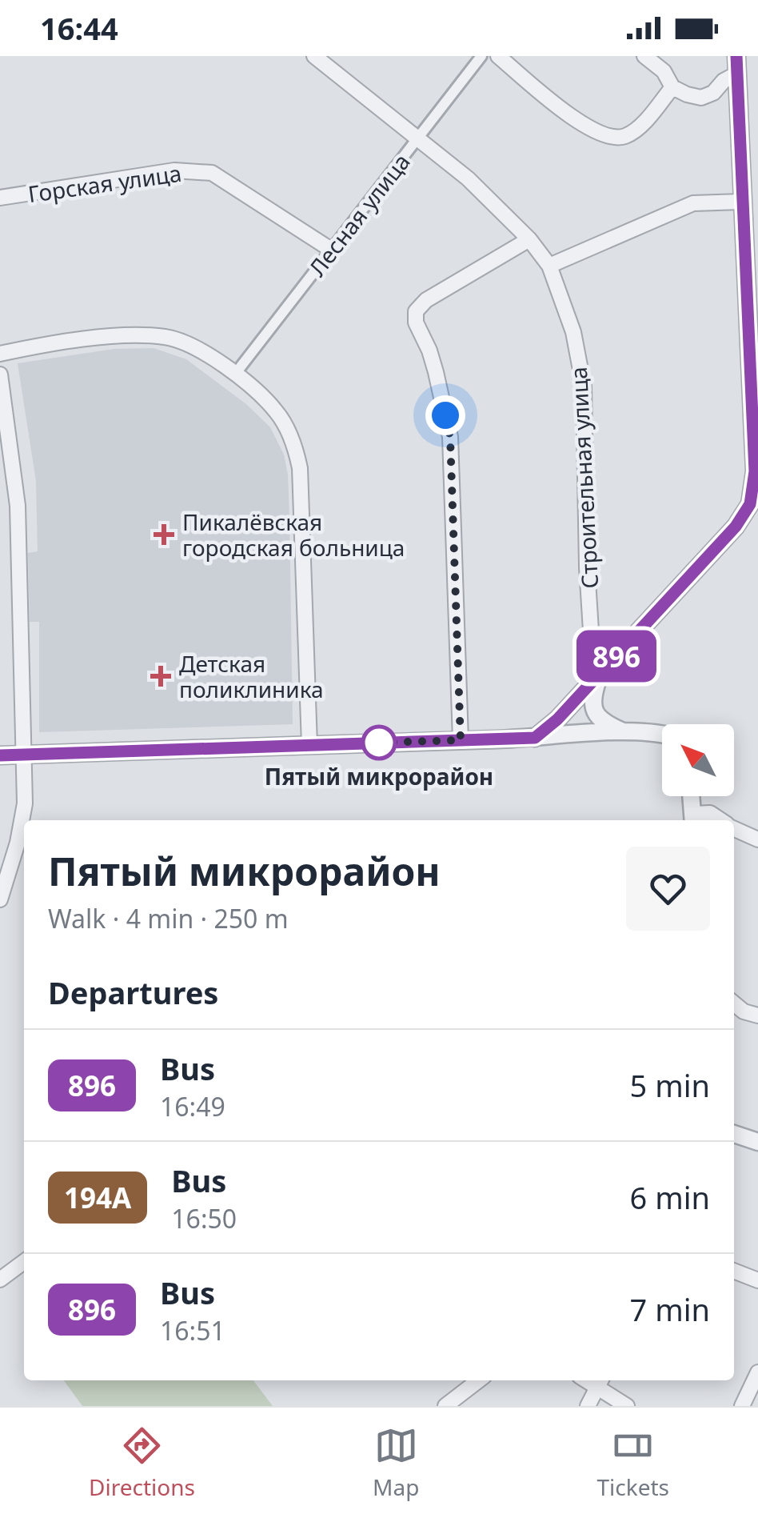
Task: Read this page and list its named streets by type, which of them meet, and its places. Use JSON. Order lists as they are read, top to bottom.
{
  "streets": {
    "street": ["Горская улица", "Лесная улица", "Строительная улица"]
  },
  "crossings": [
    ["Горская улица", "Лесная улица"],
    ["Лесная улица", "Строительная улица"]
  ],
  "places": {
    "health": ["Пикалёвская городская больница", "Детская поликлиника"],
    "other": ["Пятый микрорайон"]
  },
  "lines": ["bus line 896"],
  "north": "top left",
  "page": {
    "status": "16:44",
    "on_map": "896",
    "heading": [
      ["Пятый микрорайон", "Walk · 4 min · 250 m"],
      "Departures"
    ],
    "list": [
      {
        "mark": "896",
        "name": "Bus",
        "note": "16:49",
        "value": "5 min"
      },
      {
        "mark": "194А",
        "name": "Bus",
        "note": "16:50",
        "value": "6 min"
      },
      {
        "mark": "896",
        "name": "Bus",
        "note": "16:51",
        "value": "7 min"
      }
    ],
    "tabs": ["Directions", "Map", "Tickets"]
  }
}
